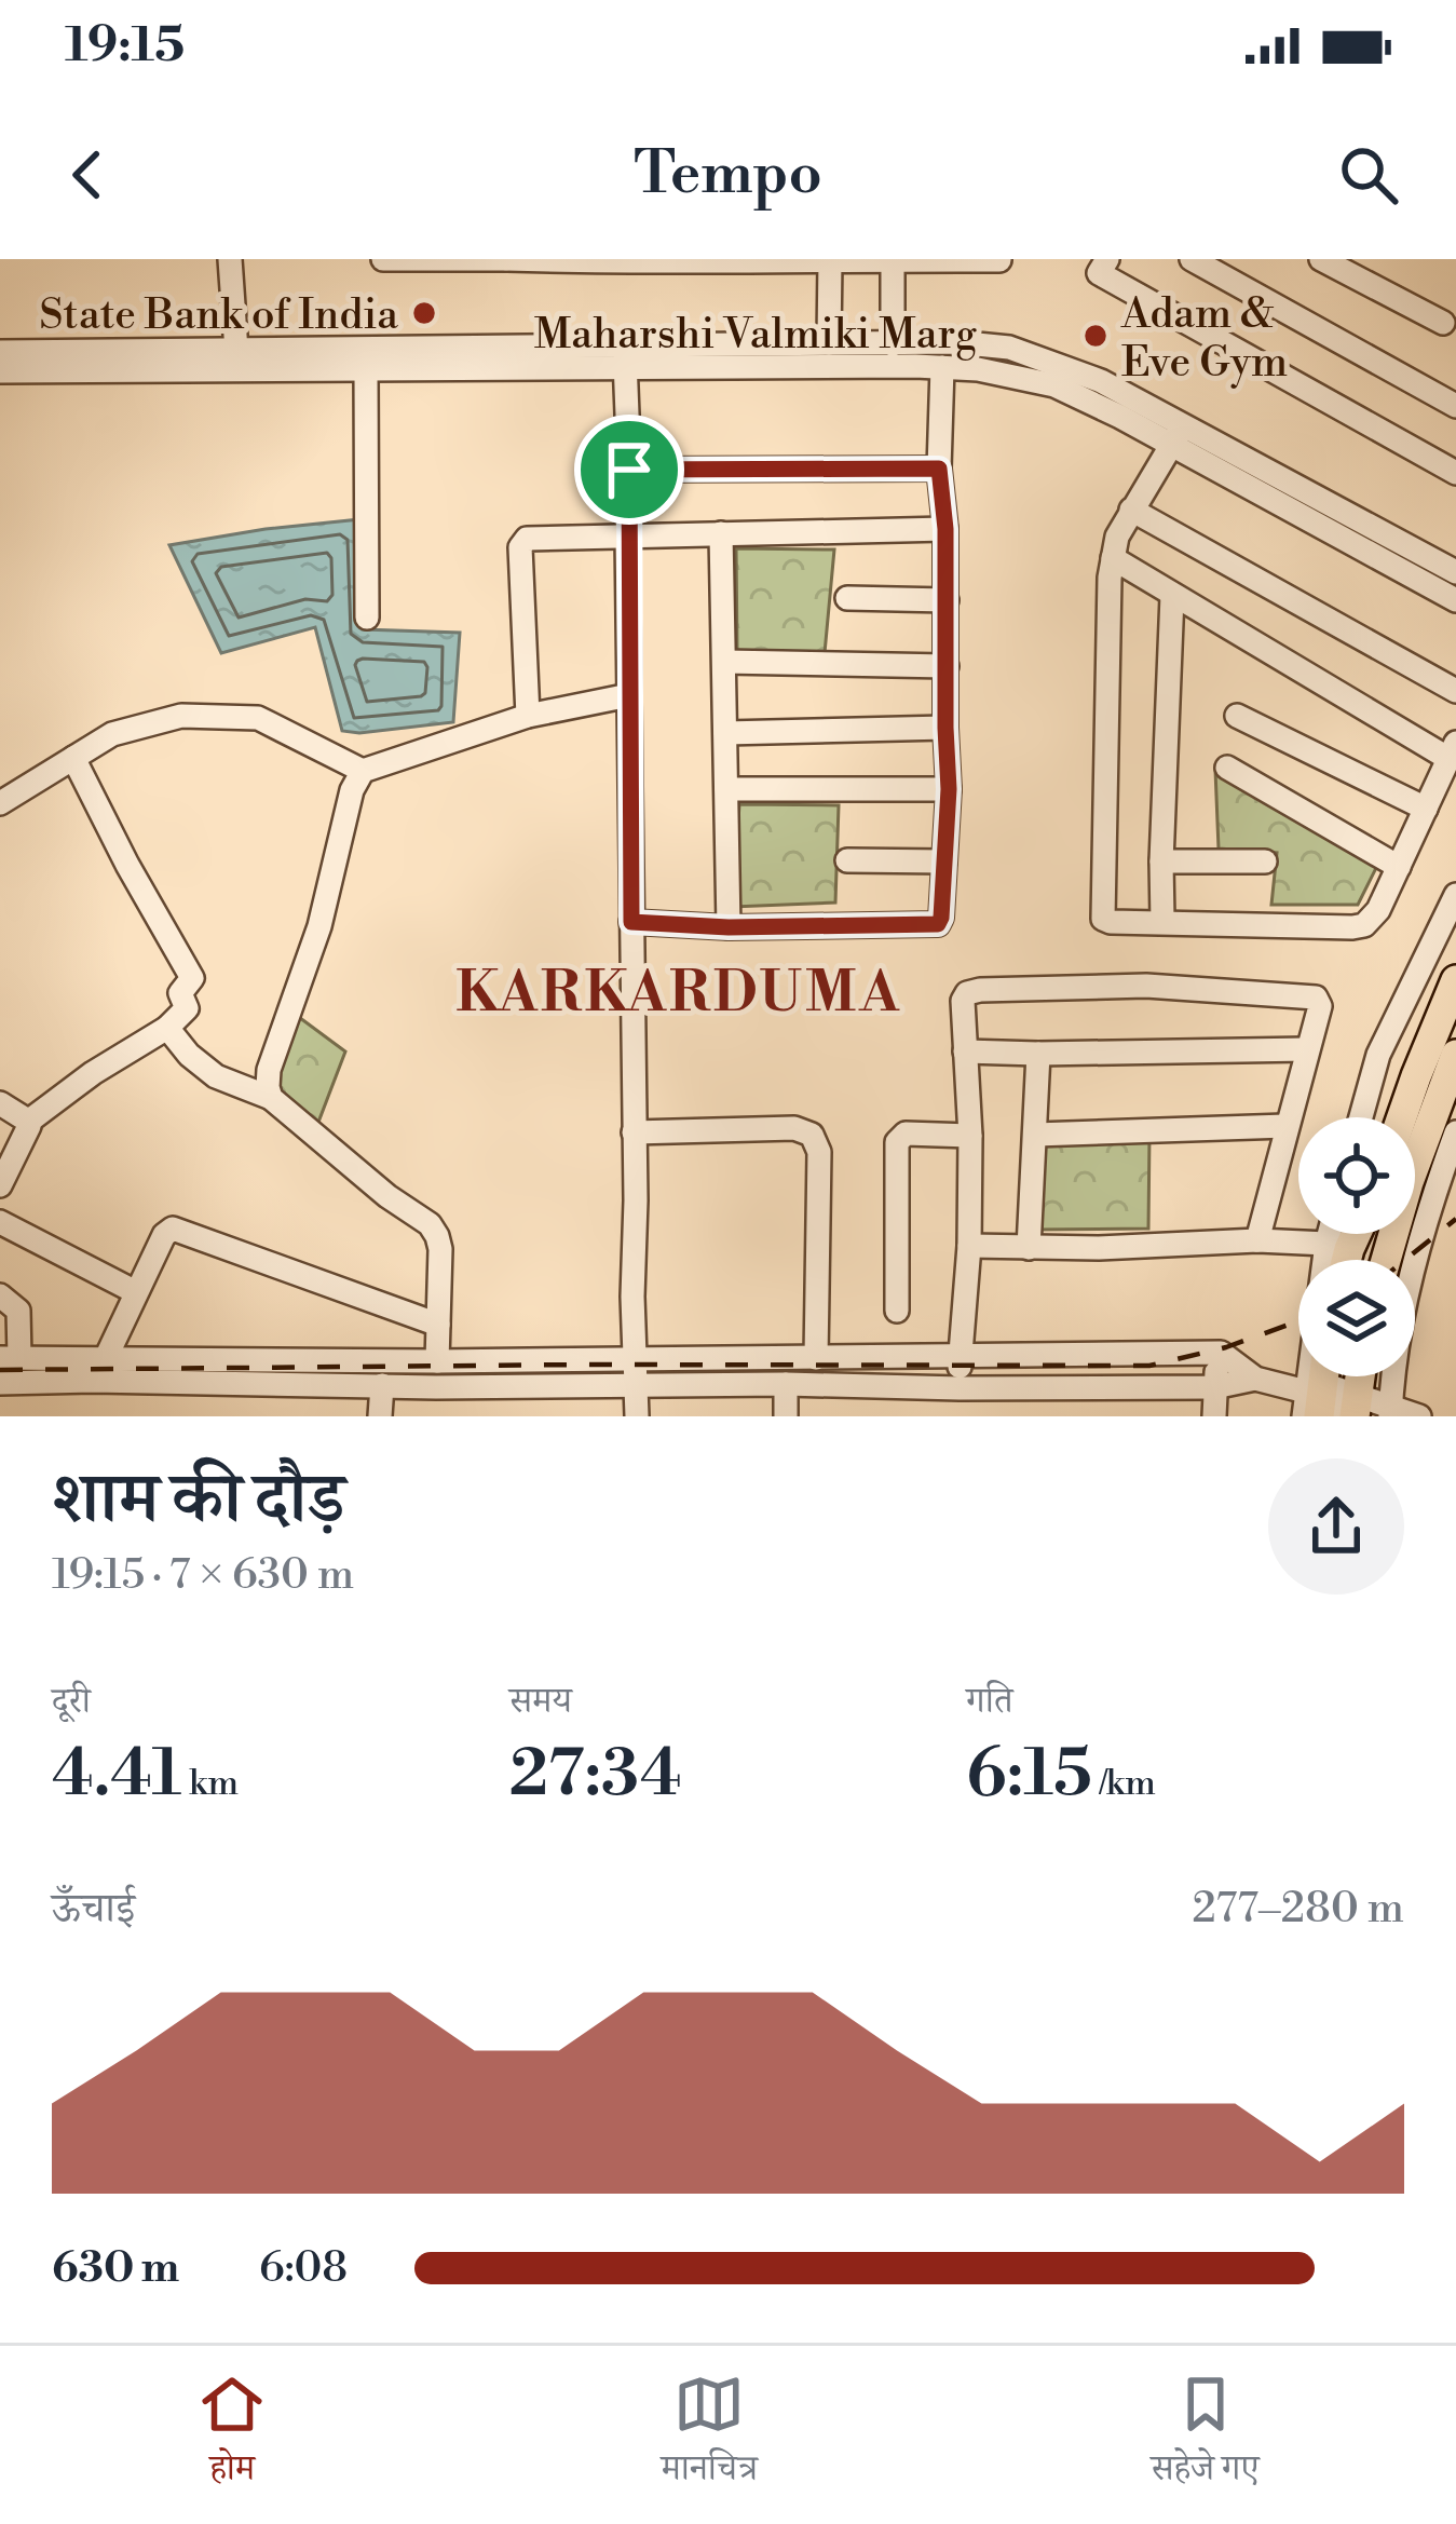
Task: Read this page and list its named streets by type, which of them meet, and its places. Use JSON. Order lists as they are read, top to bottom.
{
  "streets": {
    "street": ["Maharshi Valmiki Marg"]
  },
  "districts": ["KARKARDUMA"],
  "places": ["State Bank of India", "Adam & Eve Gym"],
  "page": {
    "status": "19:15",
    "header": "Tempo",
    "heading": ["शाम की दौड़", "19:15 · 7 × 630 m"],
    "stats": [
      ["दूरी", "4.41 km"],
      ["समय", "27:34"],
      ["गति", "6:15 /km"]
    ],
    "chart": ["ऊँचाई", "277–280 m"],
    "list": [
      {
        "name": "630 m",
        "note": "6:08"
      }
    ],
    "tabs": ["होम", "मानचित्र", "सहेजे गए"]
  }
}
